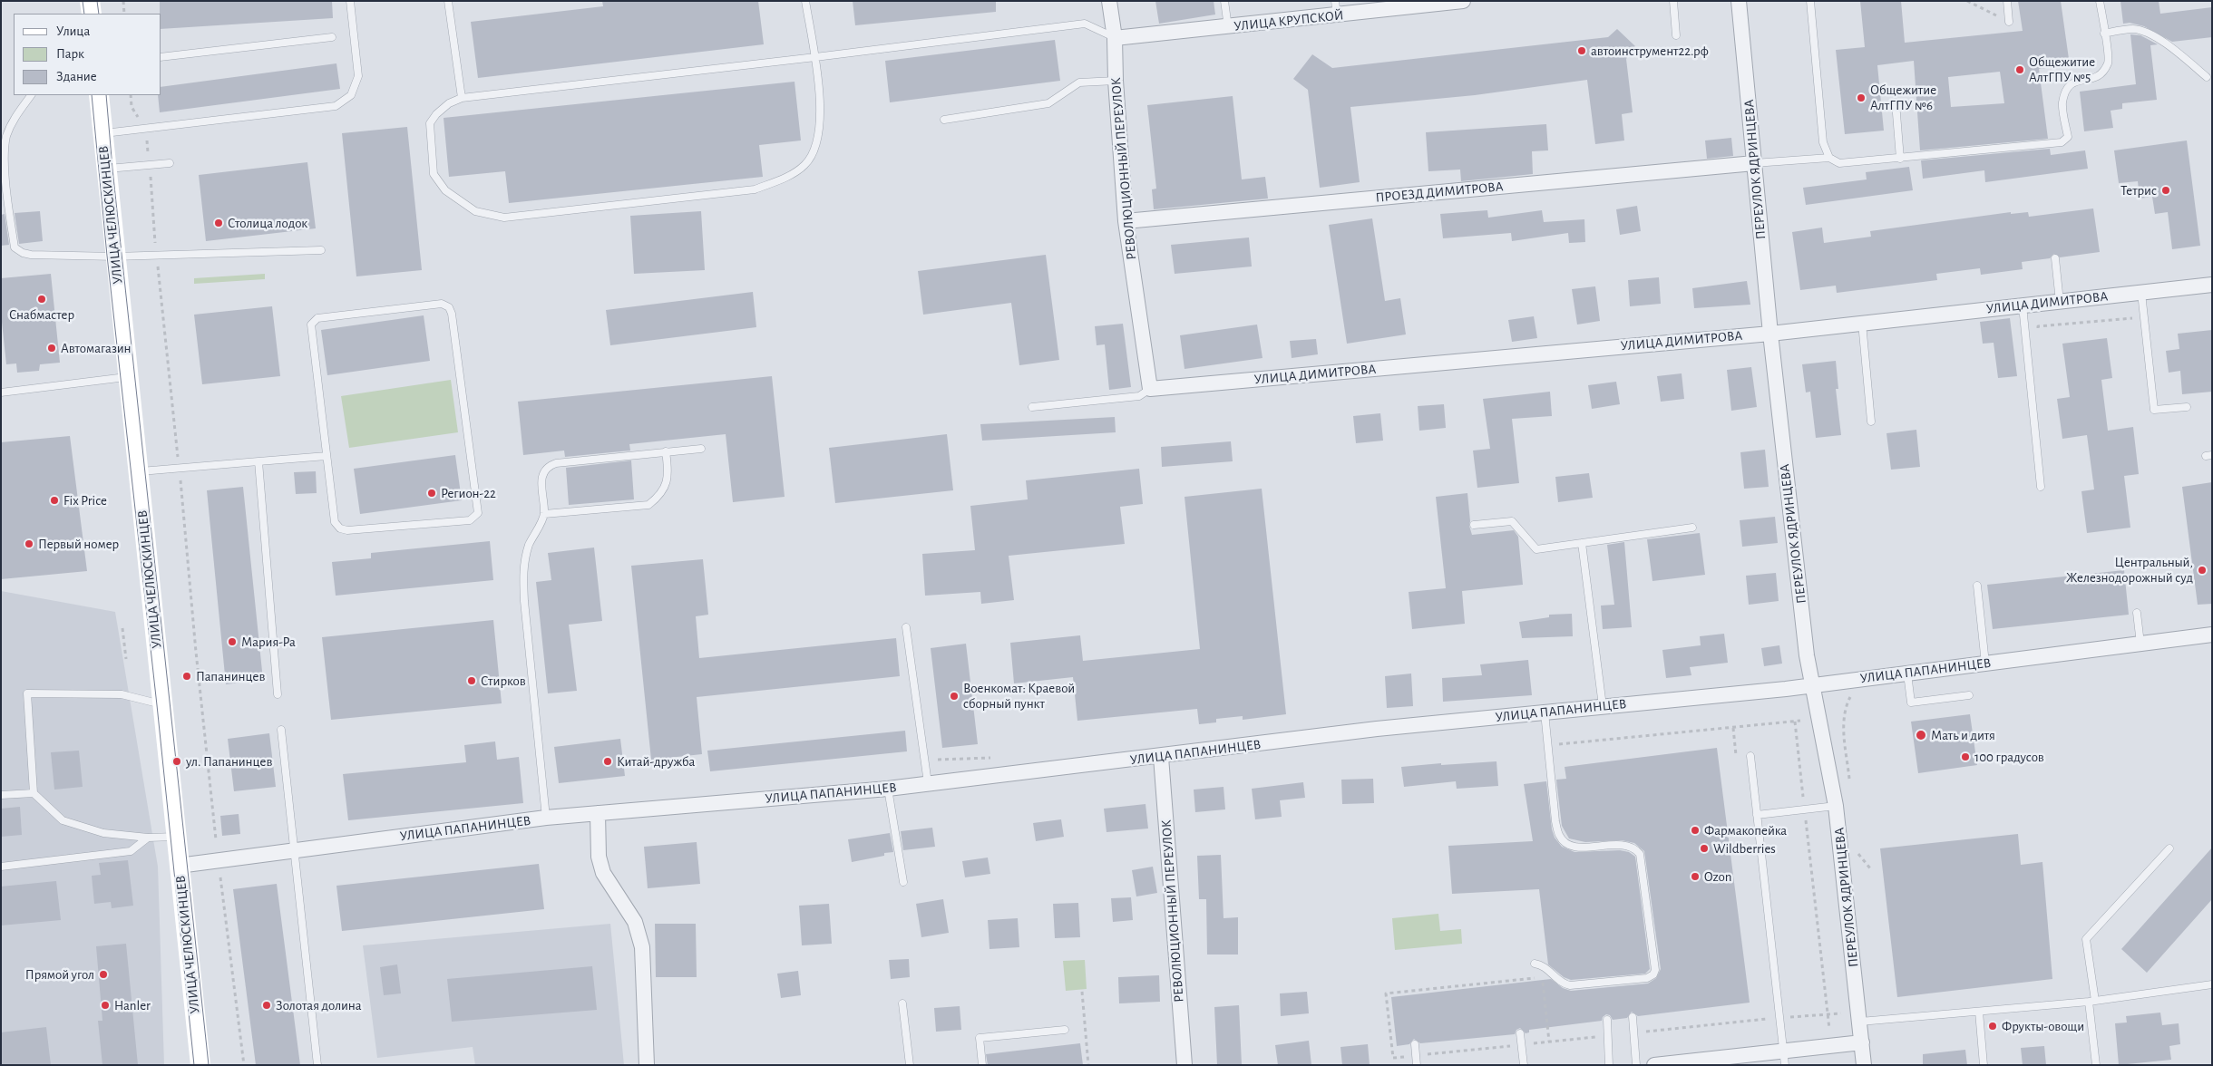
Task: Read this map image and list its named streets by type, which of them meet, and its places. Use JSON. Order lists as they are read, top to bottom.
{
  "streets": {
    "main road": ["УЛИЦА ЧЕЛЮСКИНЦЕВ"],
    "street": [
      "УЛИЦА КРУПСКОЙ",
      "РЕВОЛЮЦИОННЫЙ ПЕРЕУЛОК",
      "ПЕРЕУЛОК ЯДРИНЦЕВА",
      "ПРОЕЗД ДИМИТРОВА",
      "УЛИЦА ДИМИТРОВА",
      "УЛИЦА ПАПАНИНЦЕВ"
    ]
  },
  "crossings": [
    ["УЛИЦА КРУПСКОЙ", "РЕВОЛЮЦИОННЫЙ ПЕРЕУЛОК"],
    ["РЕВОЛЮЦИОННЫЙ ПЕРЕУЛОК", "ПРОЕЗД ДИМИТРОВА"],
    ["РЕВОЛЮЦИОННЫЙ ПЕРЕУЛОК", "УЛИЦА ДИМИТРОВА"],
    ["РЕВОЛЮЦИОННЫЙ ПЕРЕУЛОК", "УЛИЦА ПАПАНИНЦЕВ"],
    ["ПЕРЕУЛОК ЯДРИНЦЕВА", "ПРОЕЗД ДИМИТРОВА"],
    ["ПЕРЕУЛОК ЯДРИНЦЕВА", "УЛИЦА ДИМИТРОВА"],
    ["ПЕРЕУЛОК ЯДРИНЦЕВА", "УЛИЦА ПАПАНИНЦЕВ"],
    ["УЛИЦА ЧЕЛЮСКИНЦЕВ", "УЛИЦА ПАПАНИНЦЕВ"]
  ],
  "places": [
    "автоинструмент22.рф",
    "Общежитие АлтГПУ №5",
    "Общежитие АлтГПУ №6",
    "Тетрис",
    "Столица лодок",
    "Снабмастер",
    "Автомагазин",
    "Регион-22",
    "Fix Price",
    "Первый номер",
    "Центральный, Железнодорожный суд",
    "Мария-Ра",
    "Папанинцев",
    "Стирков",
    "Военкомат: Краевой сборный пункт",
    "Мать и дитя",
    "100 градусов",
    "ул. Папанинцев",
    "Китай-дружба",
    "Фармакопейка",
    "Wildberries",
    "Ozon",
    "Прямой угол",
    "Hanler",
    "Золотая долина",
    "Фрукты-овощи"
  ],
  "legend": ["Улица", "Парк", "Здание"]
}
